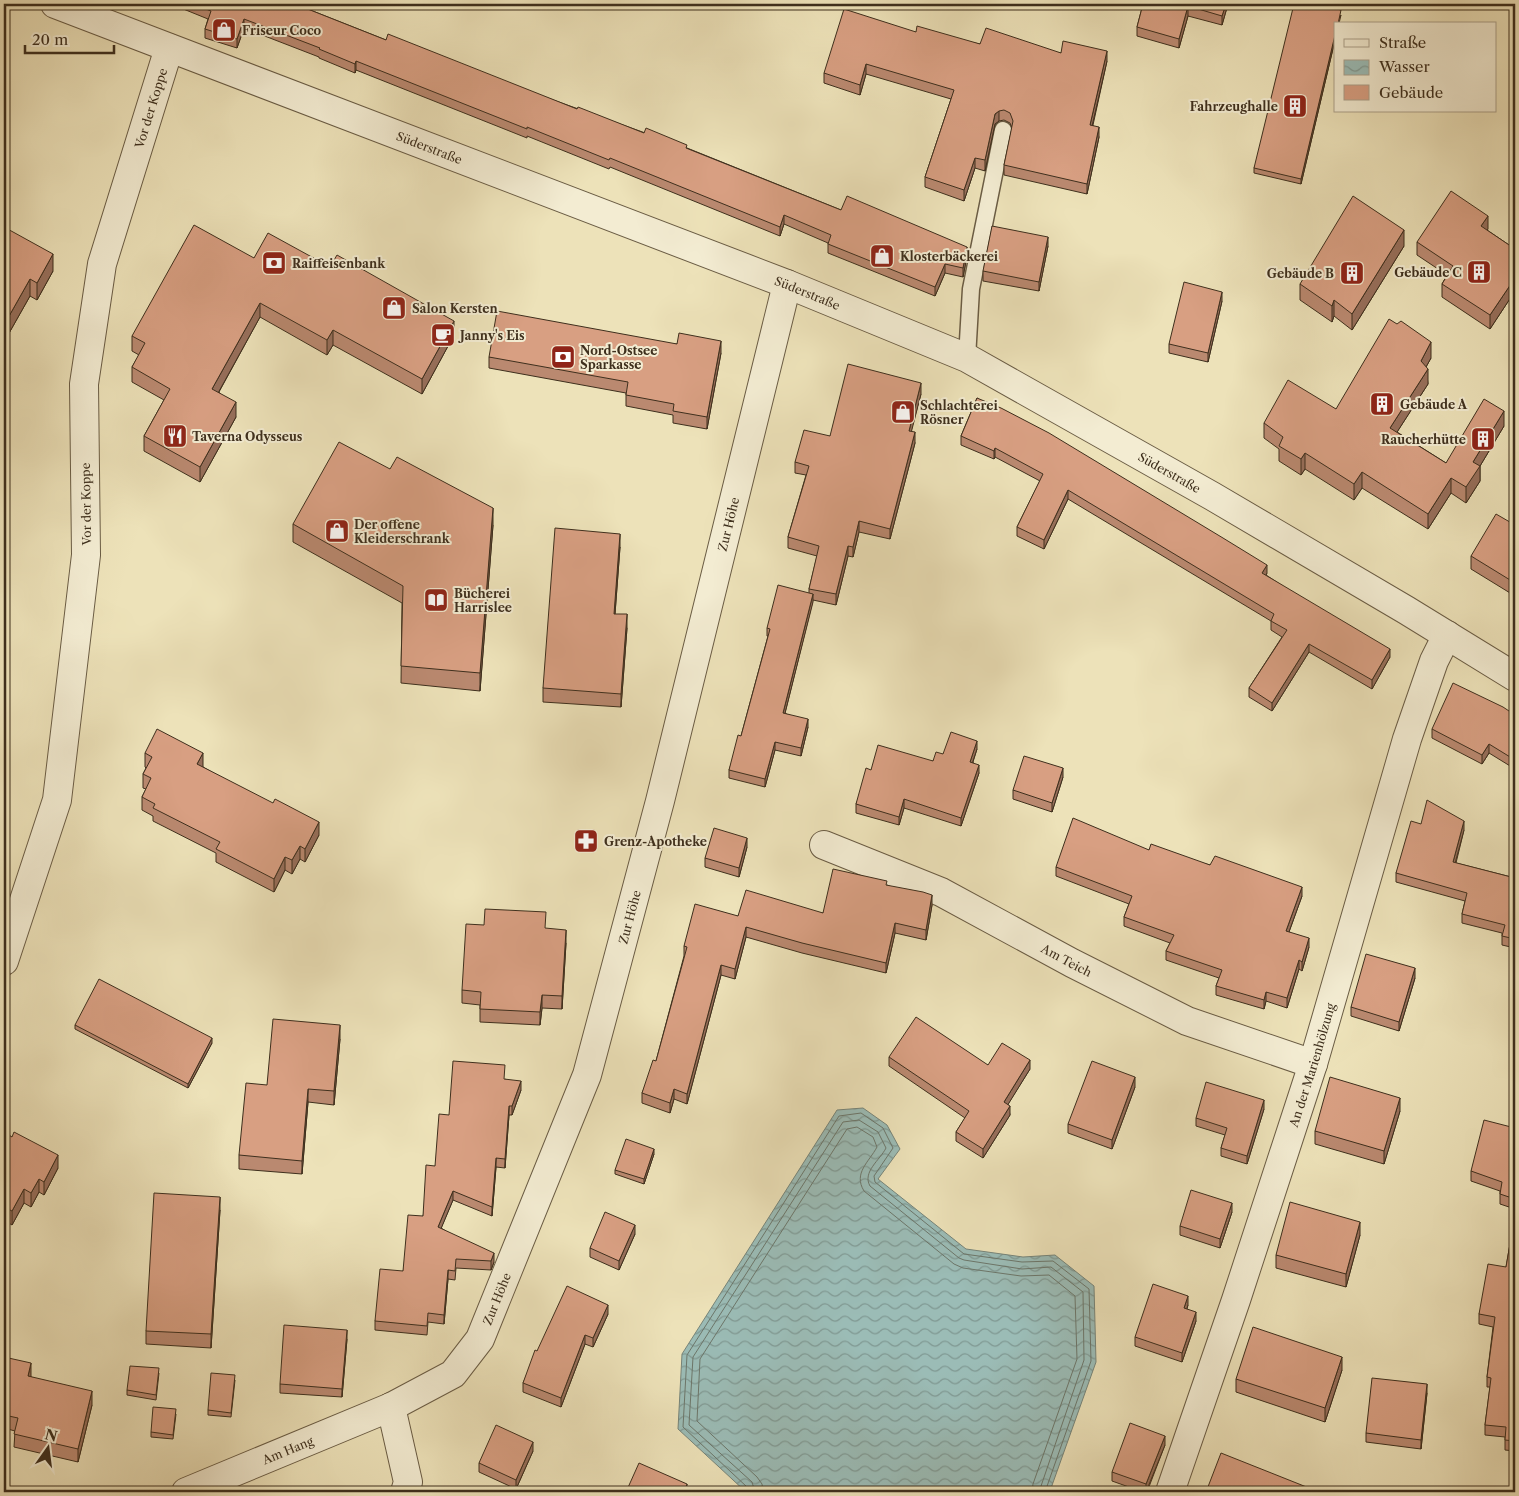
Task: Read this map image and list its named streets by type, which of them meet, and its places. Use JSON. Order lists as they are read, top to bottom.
{
  "streets": {
    "street": [
      "Vor der Koppe",
      "Süderstraße",
      "Zur Höhe",
      "Am Teich",
      "An der Marienhölzung",
      "Am Hang"
    ]
  },
  "crossings": [
    ["Vor der Koppe", "Süderstraße"],
    ["Süderstraße", "Zur Höhe"],
    ["Süderstraße", "An der Marienhölzung"],
    ["Zur Höhe", "Am Hang"],
    ["Am Teich", "An der Marienhölzung"]
  ],
  "places": {
    "shop": [
      "Friseur Coco",
      "Klosterbäckerei",
      "Salon Kersten",
      "Schlachterei Rösner",
      "Der offene Kleiderschrank"
    ],
    "building": [
      "Fahrzeughalle",
      "Gebäude C",
      "Gebäude B",
      "Gebäude A",
      "Raucherhütte"
    ],
    "bank": ["Raiffeisenbank", "Nord-Ostsee Sparkasse"],
    "cafe": ["Janny's Eis"],
    "restaurant": ["Taverna Odysseus"],
    "library": ["Bücherei Harrislee"],
    "pharmacy": ["Grenz-Apotheke"]
  },
  "legend": ["Straße", "Wasser", "Gebäude"],
  "scale_bar": "20 m",
  "north": "top"
}
